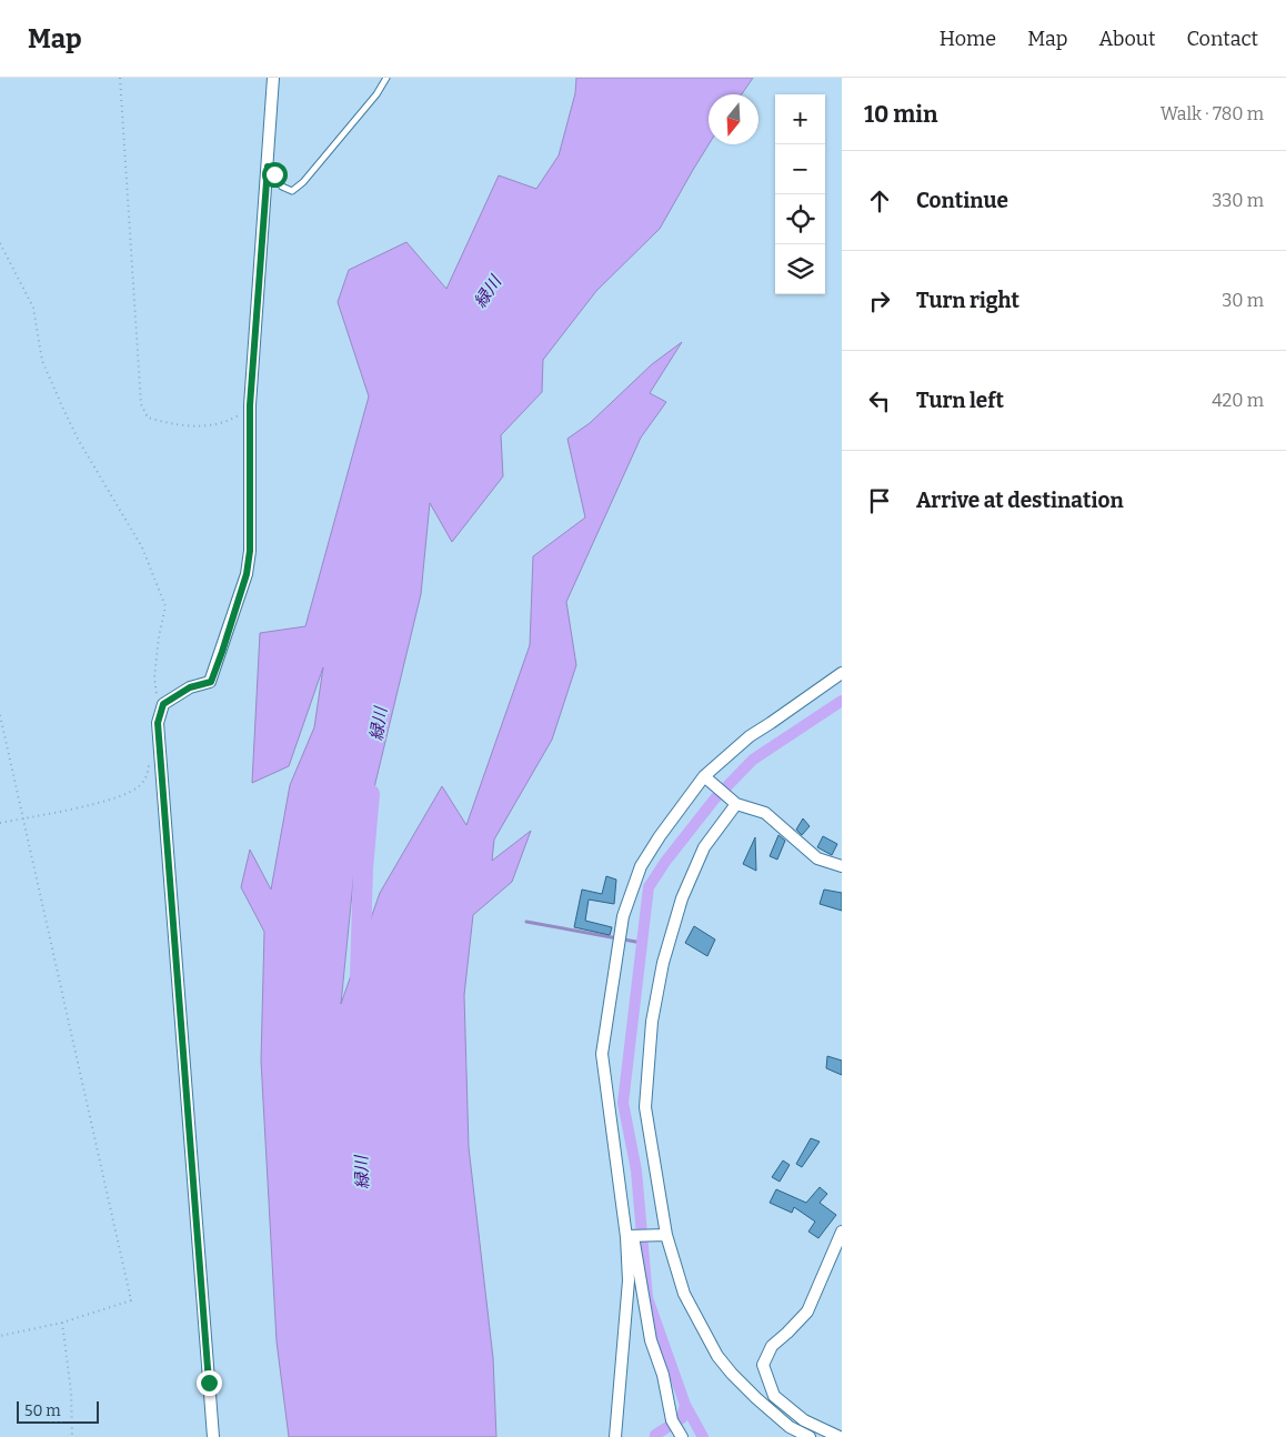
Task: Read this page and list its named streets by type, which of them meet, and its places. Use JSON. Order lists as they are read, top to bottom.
{
  "water": ["緑川"],
  "scale_bar": "50 m",
  "north": "bottom",
  "page": {
    "header": "Map",
    "nav": [
      "Home",
      "Map",
      "About",
      "Contact"
    ],
    "heading": ["10 min", "Walk · 780 m"],
    "map_buttons": ["+", "−"],
    "list": [
      ["Continue", "330 m"],
      ["Turn right", "30 m"],
      ["Turn left", "420 m"],
      "Arrive at destination"
    ],
    "scale": "50 m"
  }
}
